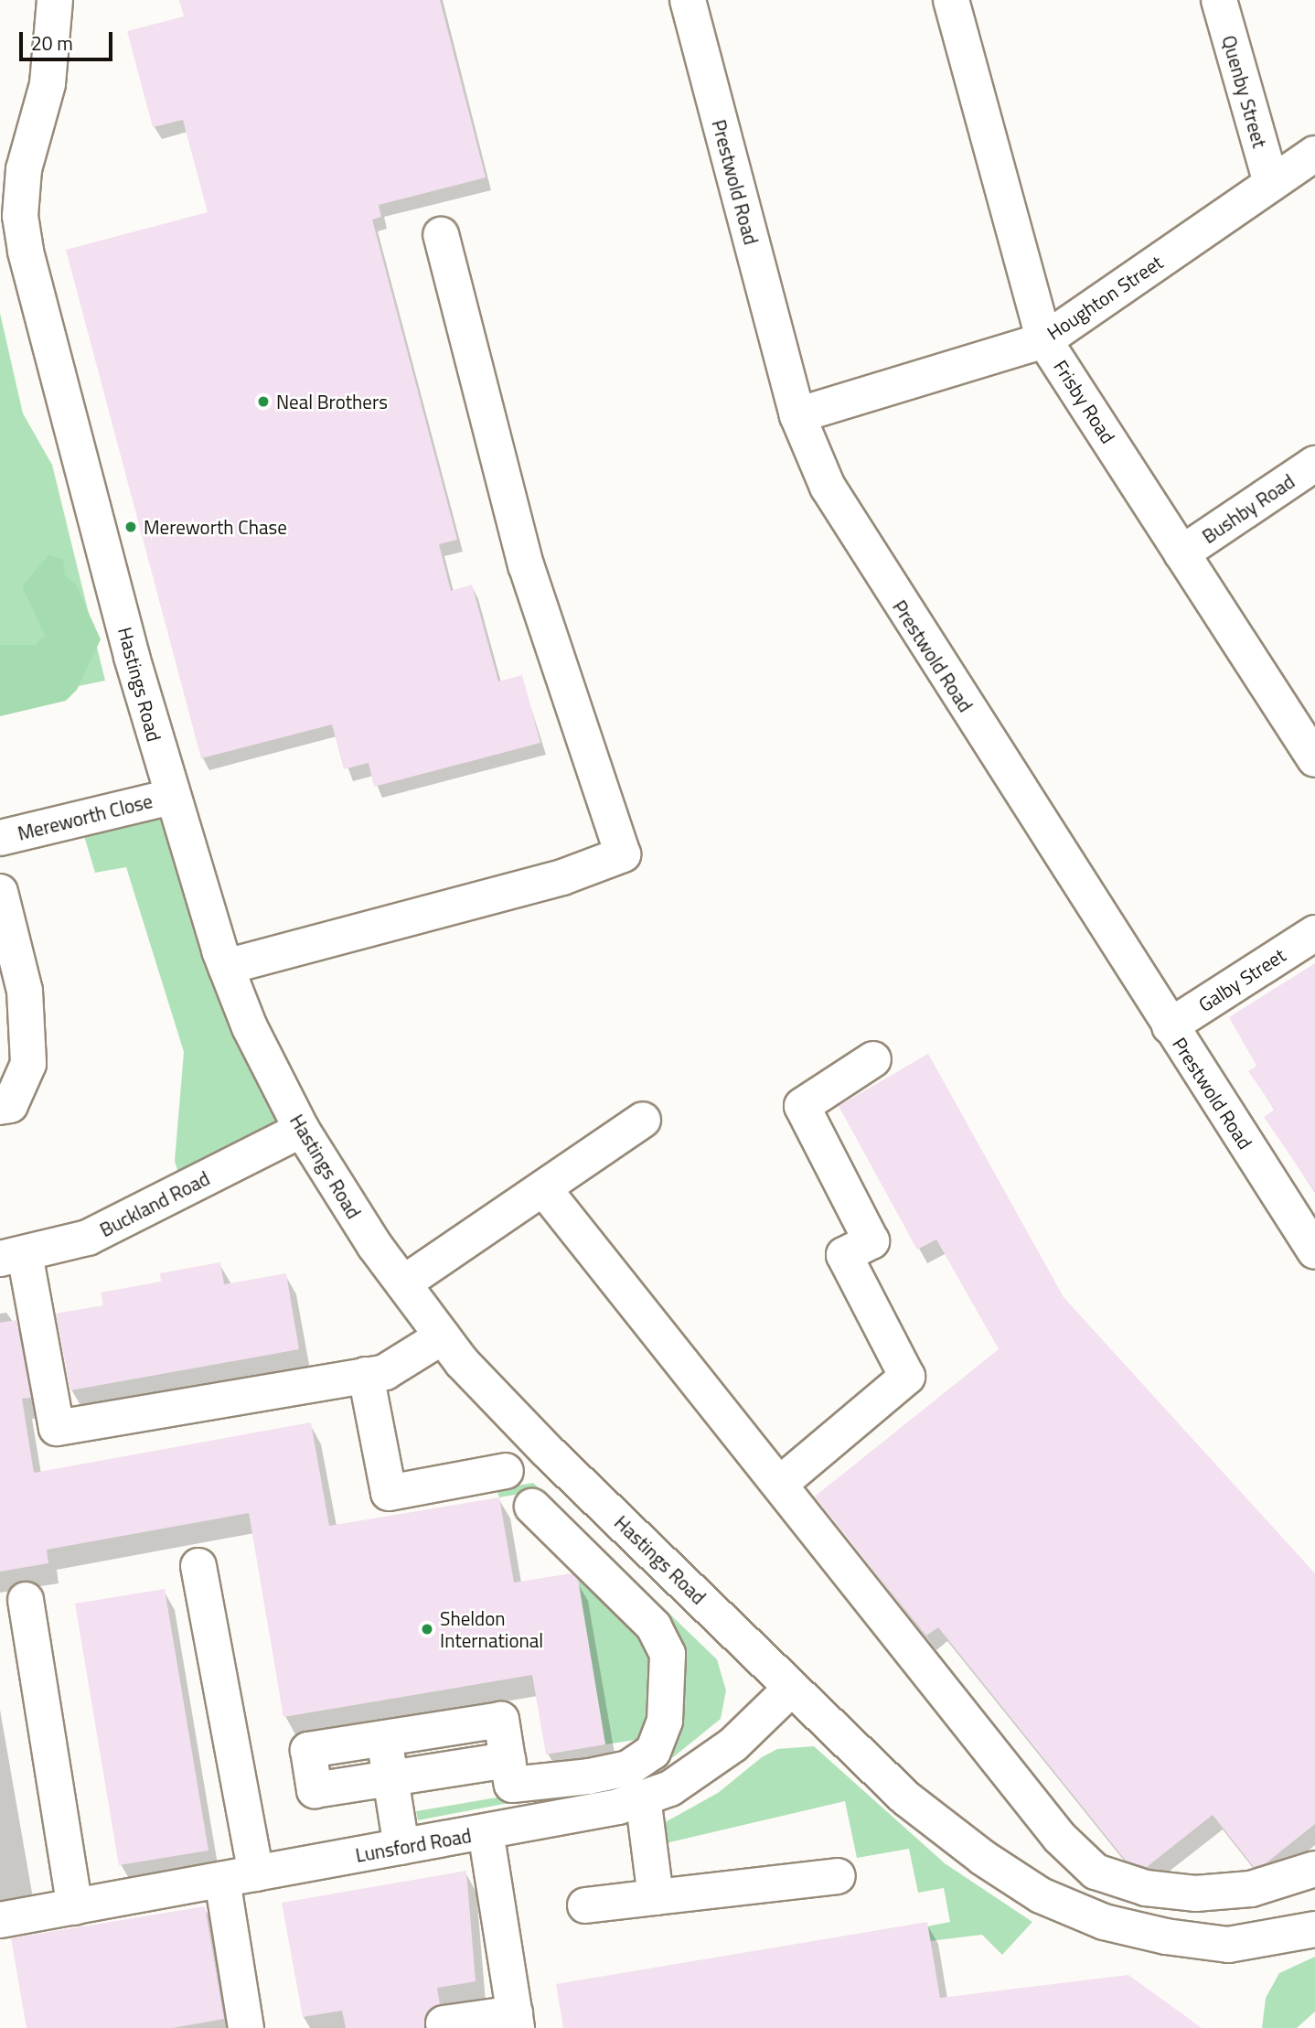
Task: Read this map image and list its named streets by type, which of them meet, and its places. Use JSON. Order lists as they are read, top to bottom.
{
  "streets": {
    "street": [
      "Quenby Street",
      "Prestwold Road",
      "Houghton Street",
      "Frisby Road",
      "Bushby Road",
      "Hastings Road",
      "Mereworth Close",
      "Galby Street",
      "Buckland Road",
      "Lunsford Road"
    ]
  },
  "crossings": [
    ["Quenby Street", "Houghton Street"],
    ["Prestwold Road", "Houghton Street"],
    ["Prestwold Road", "Galby Street"],
    ["Houghton Street", "Frisby Road"],
    ["Frisby Road", "Bushby Road"],
    ["Hastings Road", "Mereworth Close"],
    ["Hastings Road", "Buckland Road"],
    ["Hastings Road", "Lunsford Road"]
  ],
  "places": ["Neal Brothers", "Mereworth Chase", "Sheldon International"],
  "scale_bar": "20 m"
}
